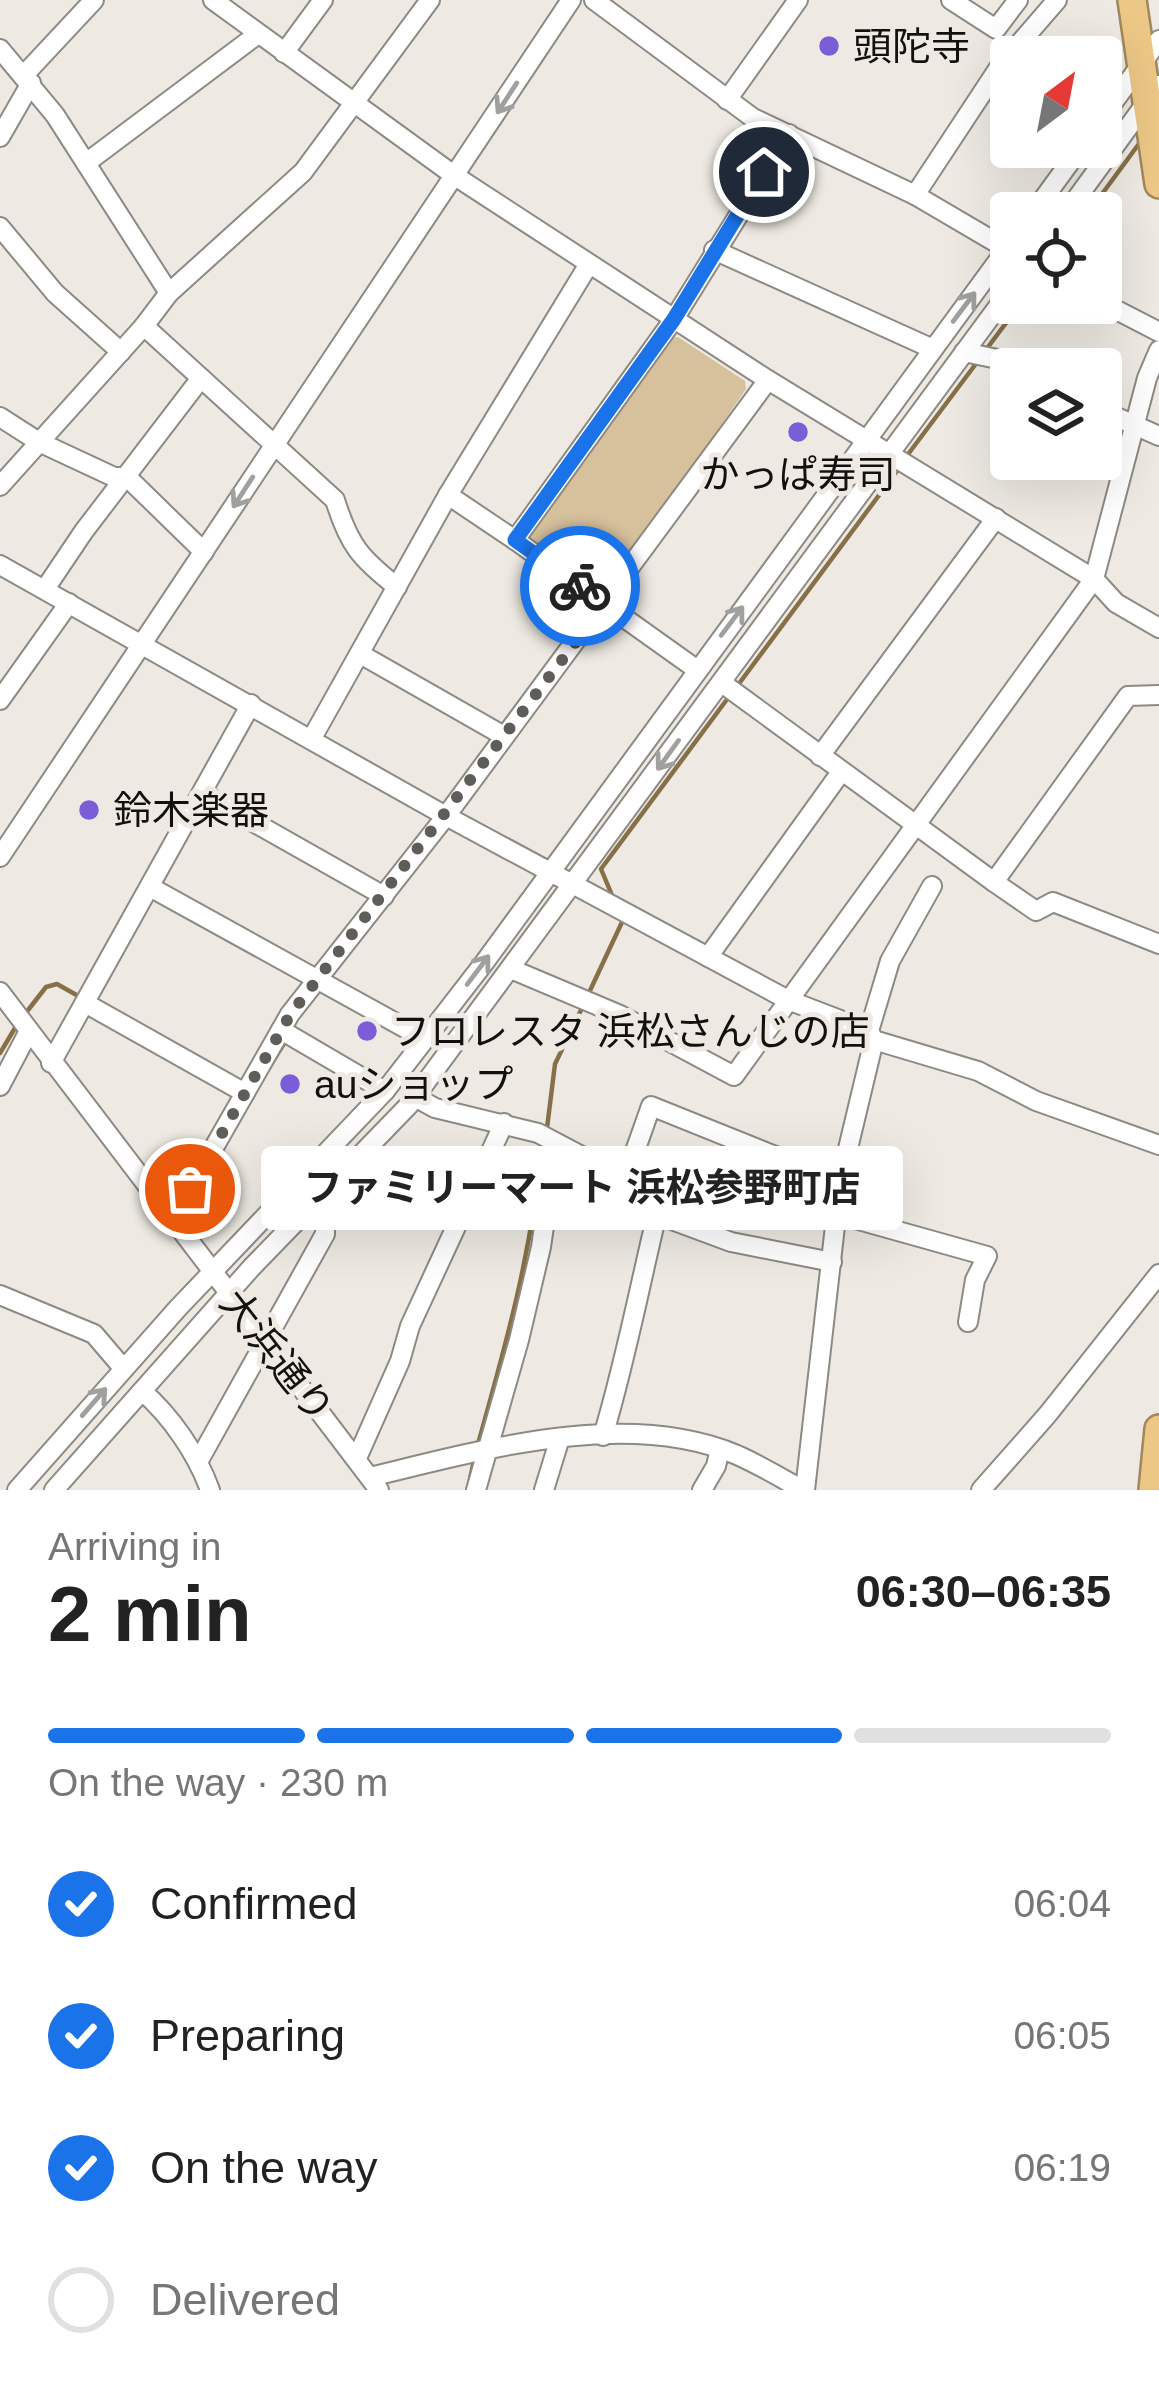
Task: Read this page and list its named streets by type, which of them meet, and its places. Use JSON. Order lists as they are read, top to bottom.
{
  "streets": {
    "street": ["大浜通り"]
  },
  "places": [
    "頭陀寺",
    "かっぱ寿司",
    "鈴木楽器",
    "フロレスタ 浜松さんじの店",
    "auショップ",
    "ファミリーマート 浜松参野町店"
  ],
  "north": "top right",
  "page": {
    "bubble": "ファミリーマート 浜松参野町店",
    "heading": ["2 min", "Arriving in", "06:30–06:35"],
    "bar": "On the way · 230 m",
    "list": [
      ["Confirmed", "06:04"],
      ["Preparing", "06:05"],
      ["On the way", "06:19"],
      "Delivered"
    ]
  }
}
